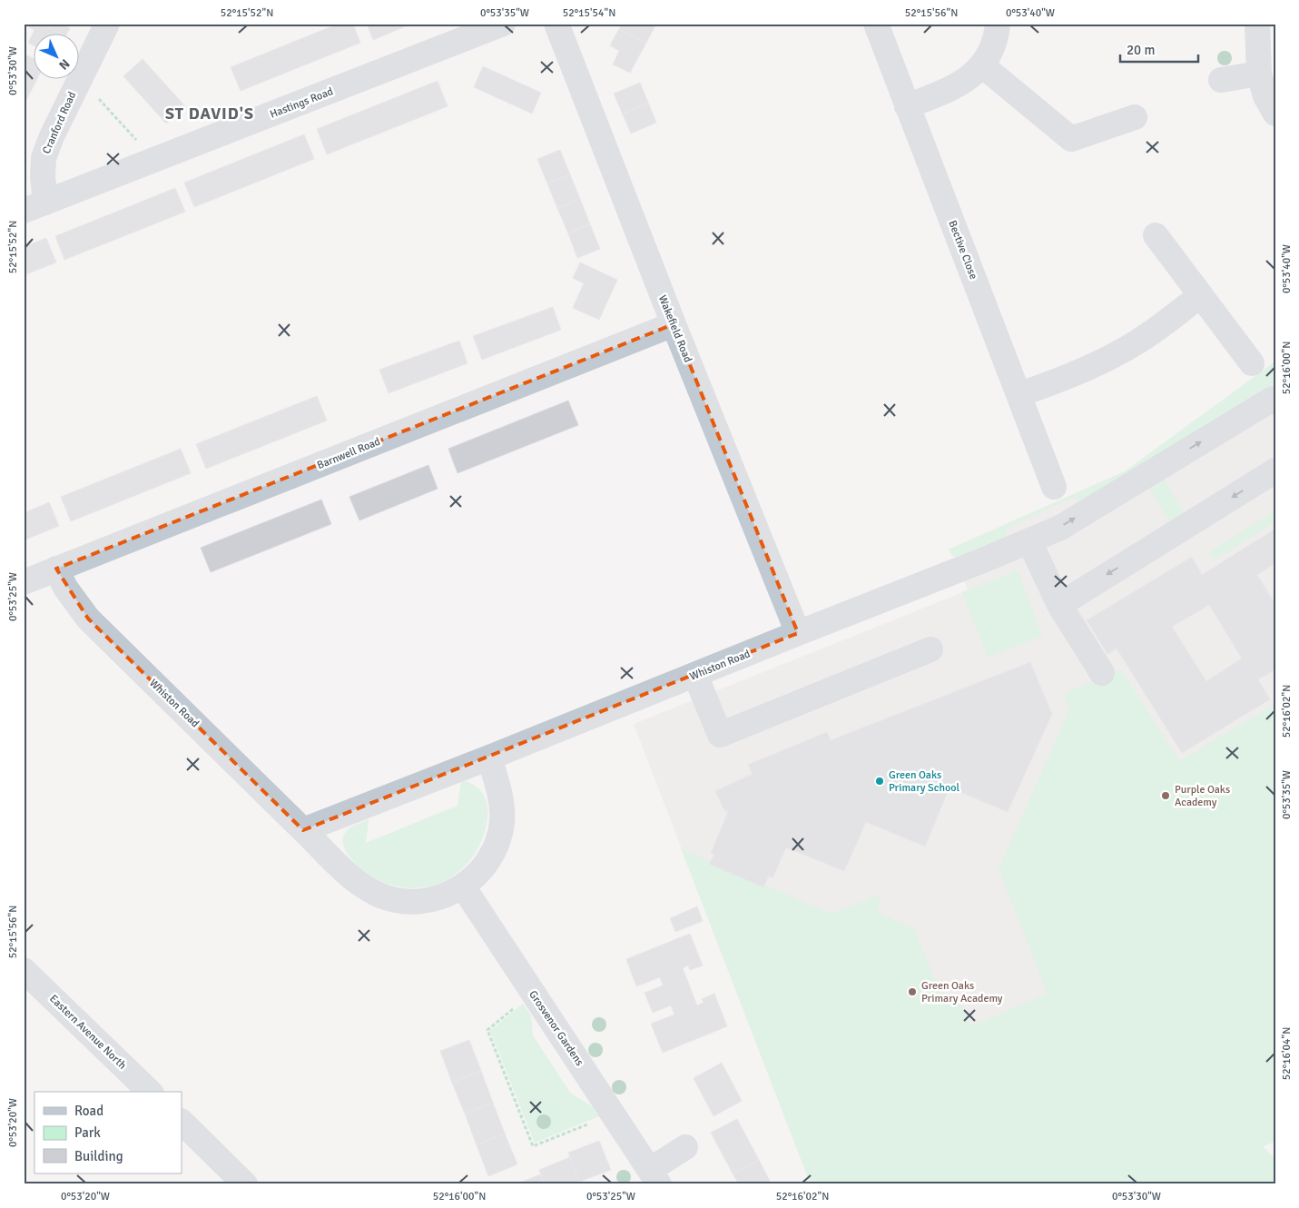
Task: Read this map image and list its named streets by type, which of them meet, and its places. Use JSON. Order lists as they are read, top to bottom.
{
  "streets": {
    "street": [
      "Hastings Road",
      "Cranford Road",
      "Bective Close",
      "Wakefield Road",
      "Barnwell Road",
      "Whiston Road",
      "Grosvenor Gardens",
      "Eastern Avenue North"
    ]
  },
  "crossings": [
    ["Hastings Road", "Cranford Road"],
    ["Wakefield Road", "Barnwell Road"],
    ["Wakefield Road", "Whiston Road"],
    ["Barnwell Road", "Whiston Road"],
    ["Whiston Road", "Grosvenor Gardens"]
  ],
  "districts": ["ST DAVID'S"],
  "places": ["Green Oaks Primary School", "Purple Oaks Academy", "Green Oaks Primary Academy"],
  "legend": ["Road", "Park", "Building"],
  "scale_bar": "20 m",
  "north": "bottom right",
  "coordinates": [
    "52°15'52\"N",
    "0°53'35\"W",
    "52°15'54\"N",
    "52°15'56\"N",
    "0°53'40\"W",
    "0°53'30\"W",
    "52°16'00\"N",
    "0°53'25\"W",
    "52°16'02\"N",
    "52°16'04\"N",
    "0°53'20\"W"
  ]
}
